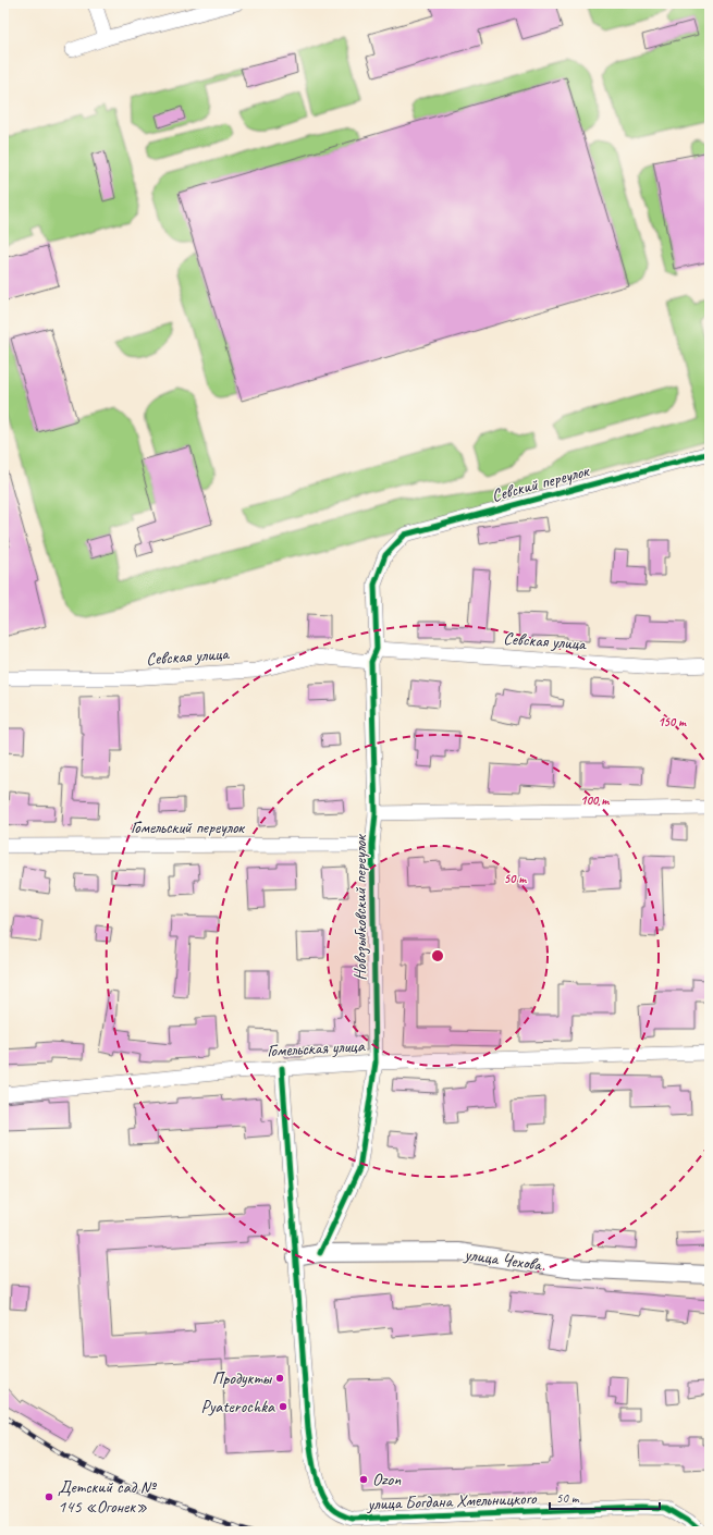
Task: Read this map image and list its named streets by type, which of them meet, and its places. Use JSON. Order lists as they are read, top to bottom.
{
  "streets": {
    "street": [
      "Севский переулок",
      "Севская улица",
      "Гомельский переулок",
      "Новозыбковский переулок",
      "Гомельская улица",
      "улица Чехова",
      "улица Богдана Хмельницкого"
    ]
  },
  "crossings": [
    ["Севский переулок", "Новозыбковский переулок"],
    ["Севская улица", "Новозыбковский переулок"],
    ["Гомельский переулок", "Новозыбковский переулок"],
    ["Новозыбковский переулок", "Гомельская улица"],
    ["Новозыбковский переулок", "улица Чехова"],
    ["улица Чехова", "улица Богдана Хмельницкого"]
  ],
  "places": [
    "Продукты",
    "Pyaterochka",
    "Ozon",
    "Детский сад № 145 «Огонек»"
  ],
  "scale_bar": "50 m",
  "rings": ["150 m", "100 m", "50 m"]
}
